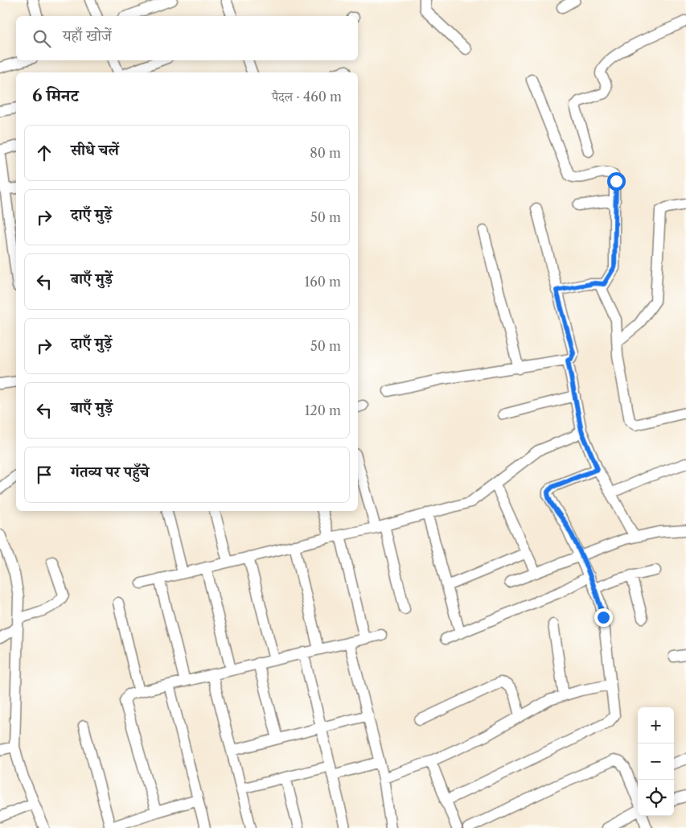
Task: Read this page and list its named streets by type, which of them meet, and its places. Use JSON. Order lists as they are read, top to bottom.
{
  "page": {
    "search": "यहाँ खोजें",
    "heading": ["6 मिनट", "पैदल · 460 m"],
    "list": [
      ["सीधे चलें", "80 m"],
      ["दाएँ मुड़ें", "50 m"],
      ["बाएँ मुड़ें", "160 m"],
      ["दाएँ मुड़ें", "50 m"],
      ["बाएँ मुड़ें", "120 m"],
      "गंतव्य पर पहुँचे"
    ],
    "map_buttons": ["+", "−"]
  }
}
